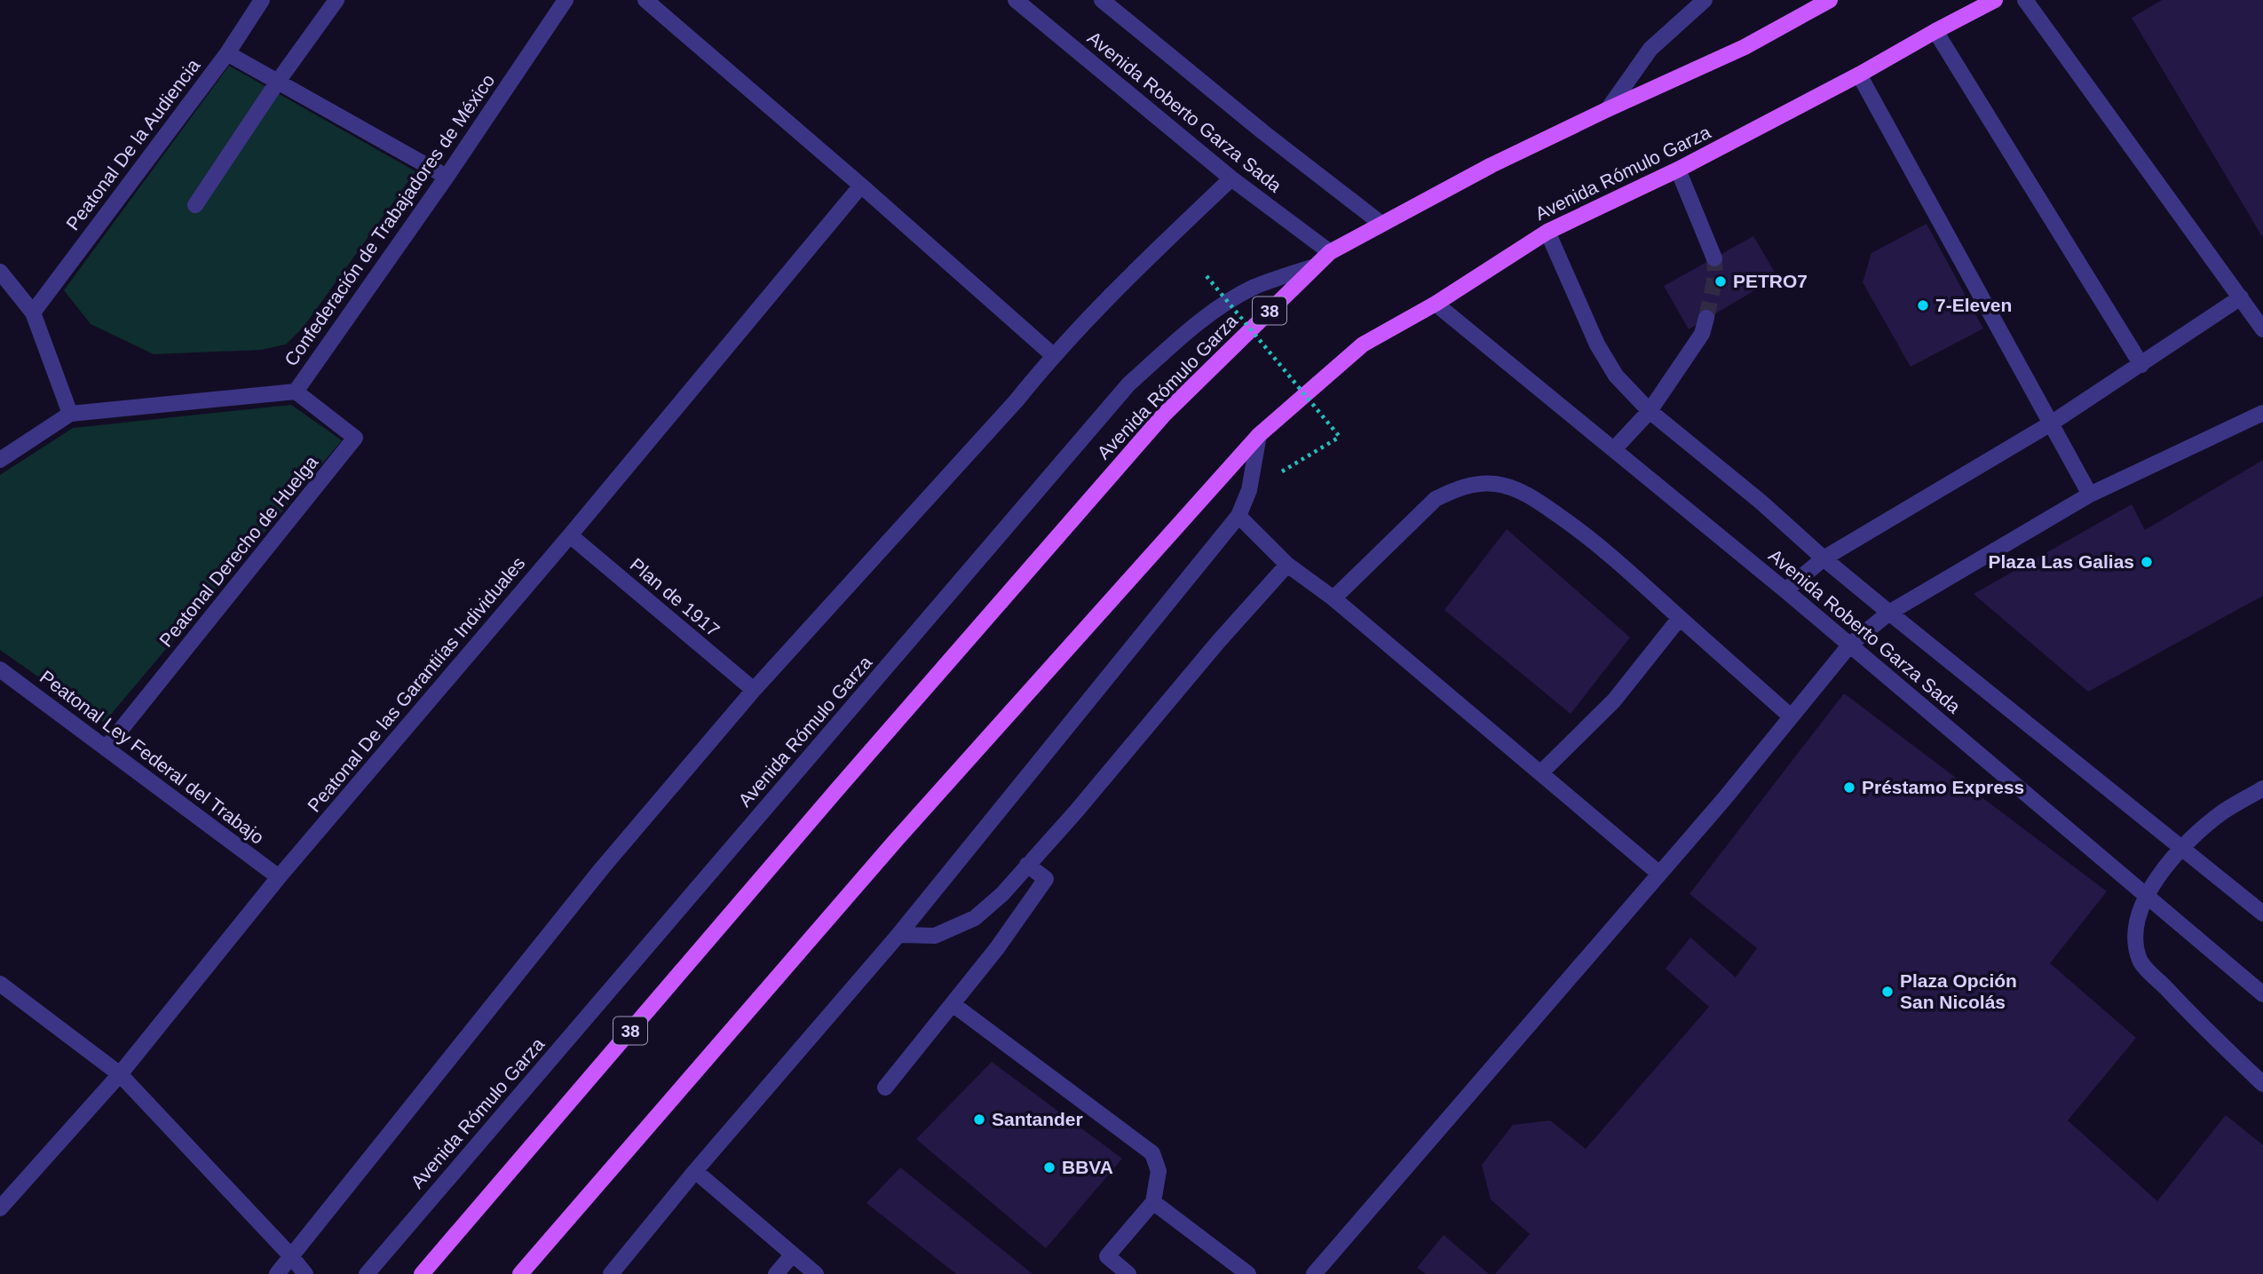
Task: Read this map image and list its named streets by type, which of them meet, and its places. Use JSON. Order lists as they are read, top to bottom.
{
  "streets": {
    "main road": ["Avenida Rómulo Garza", "38"],
    "street": [
      "Avenida Roberto Garza Sada",
      "Peatonal De la Audiencia",
      "Confederación de Trabajadores de México",
      "Peatonal Derecho de Huelga",
      "Plan de 1917",
      "Peatonal De las Garantiías Individuales",
      "Peatonal Ley Federal del Trabajo"
    ]
  },
  "crossings": [
    ["Avenida Roberto Garza Sada", "Avenida Rómulo Garza"],
    ["Confederación de Trabajadores de México", "Peatonal Derecho de Huelga"],
    ["Peatonal Derecho de Huelga", "Peatonal Ley Federal del Trabajo"],
    ["Plan de 1917", "Peatonal De las Garantiías Individuales"],
    ["Peatonal De las Garantiías Individuales", "Peatonal Ley Federal del Trabajo"]
  ],
  "places": [
    "PETRO7",
    "7-Eleven",
    "Plaza Las Galias",
    "Préstamo Express",
    "Plaza Opción San Nicolás",
    "Santander",
    "BBVA"
  ]
}
